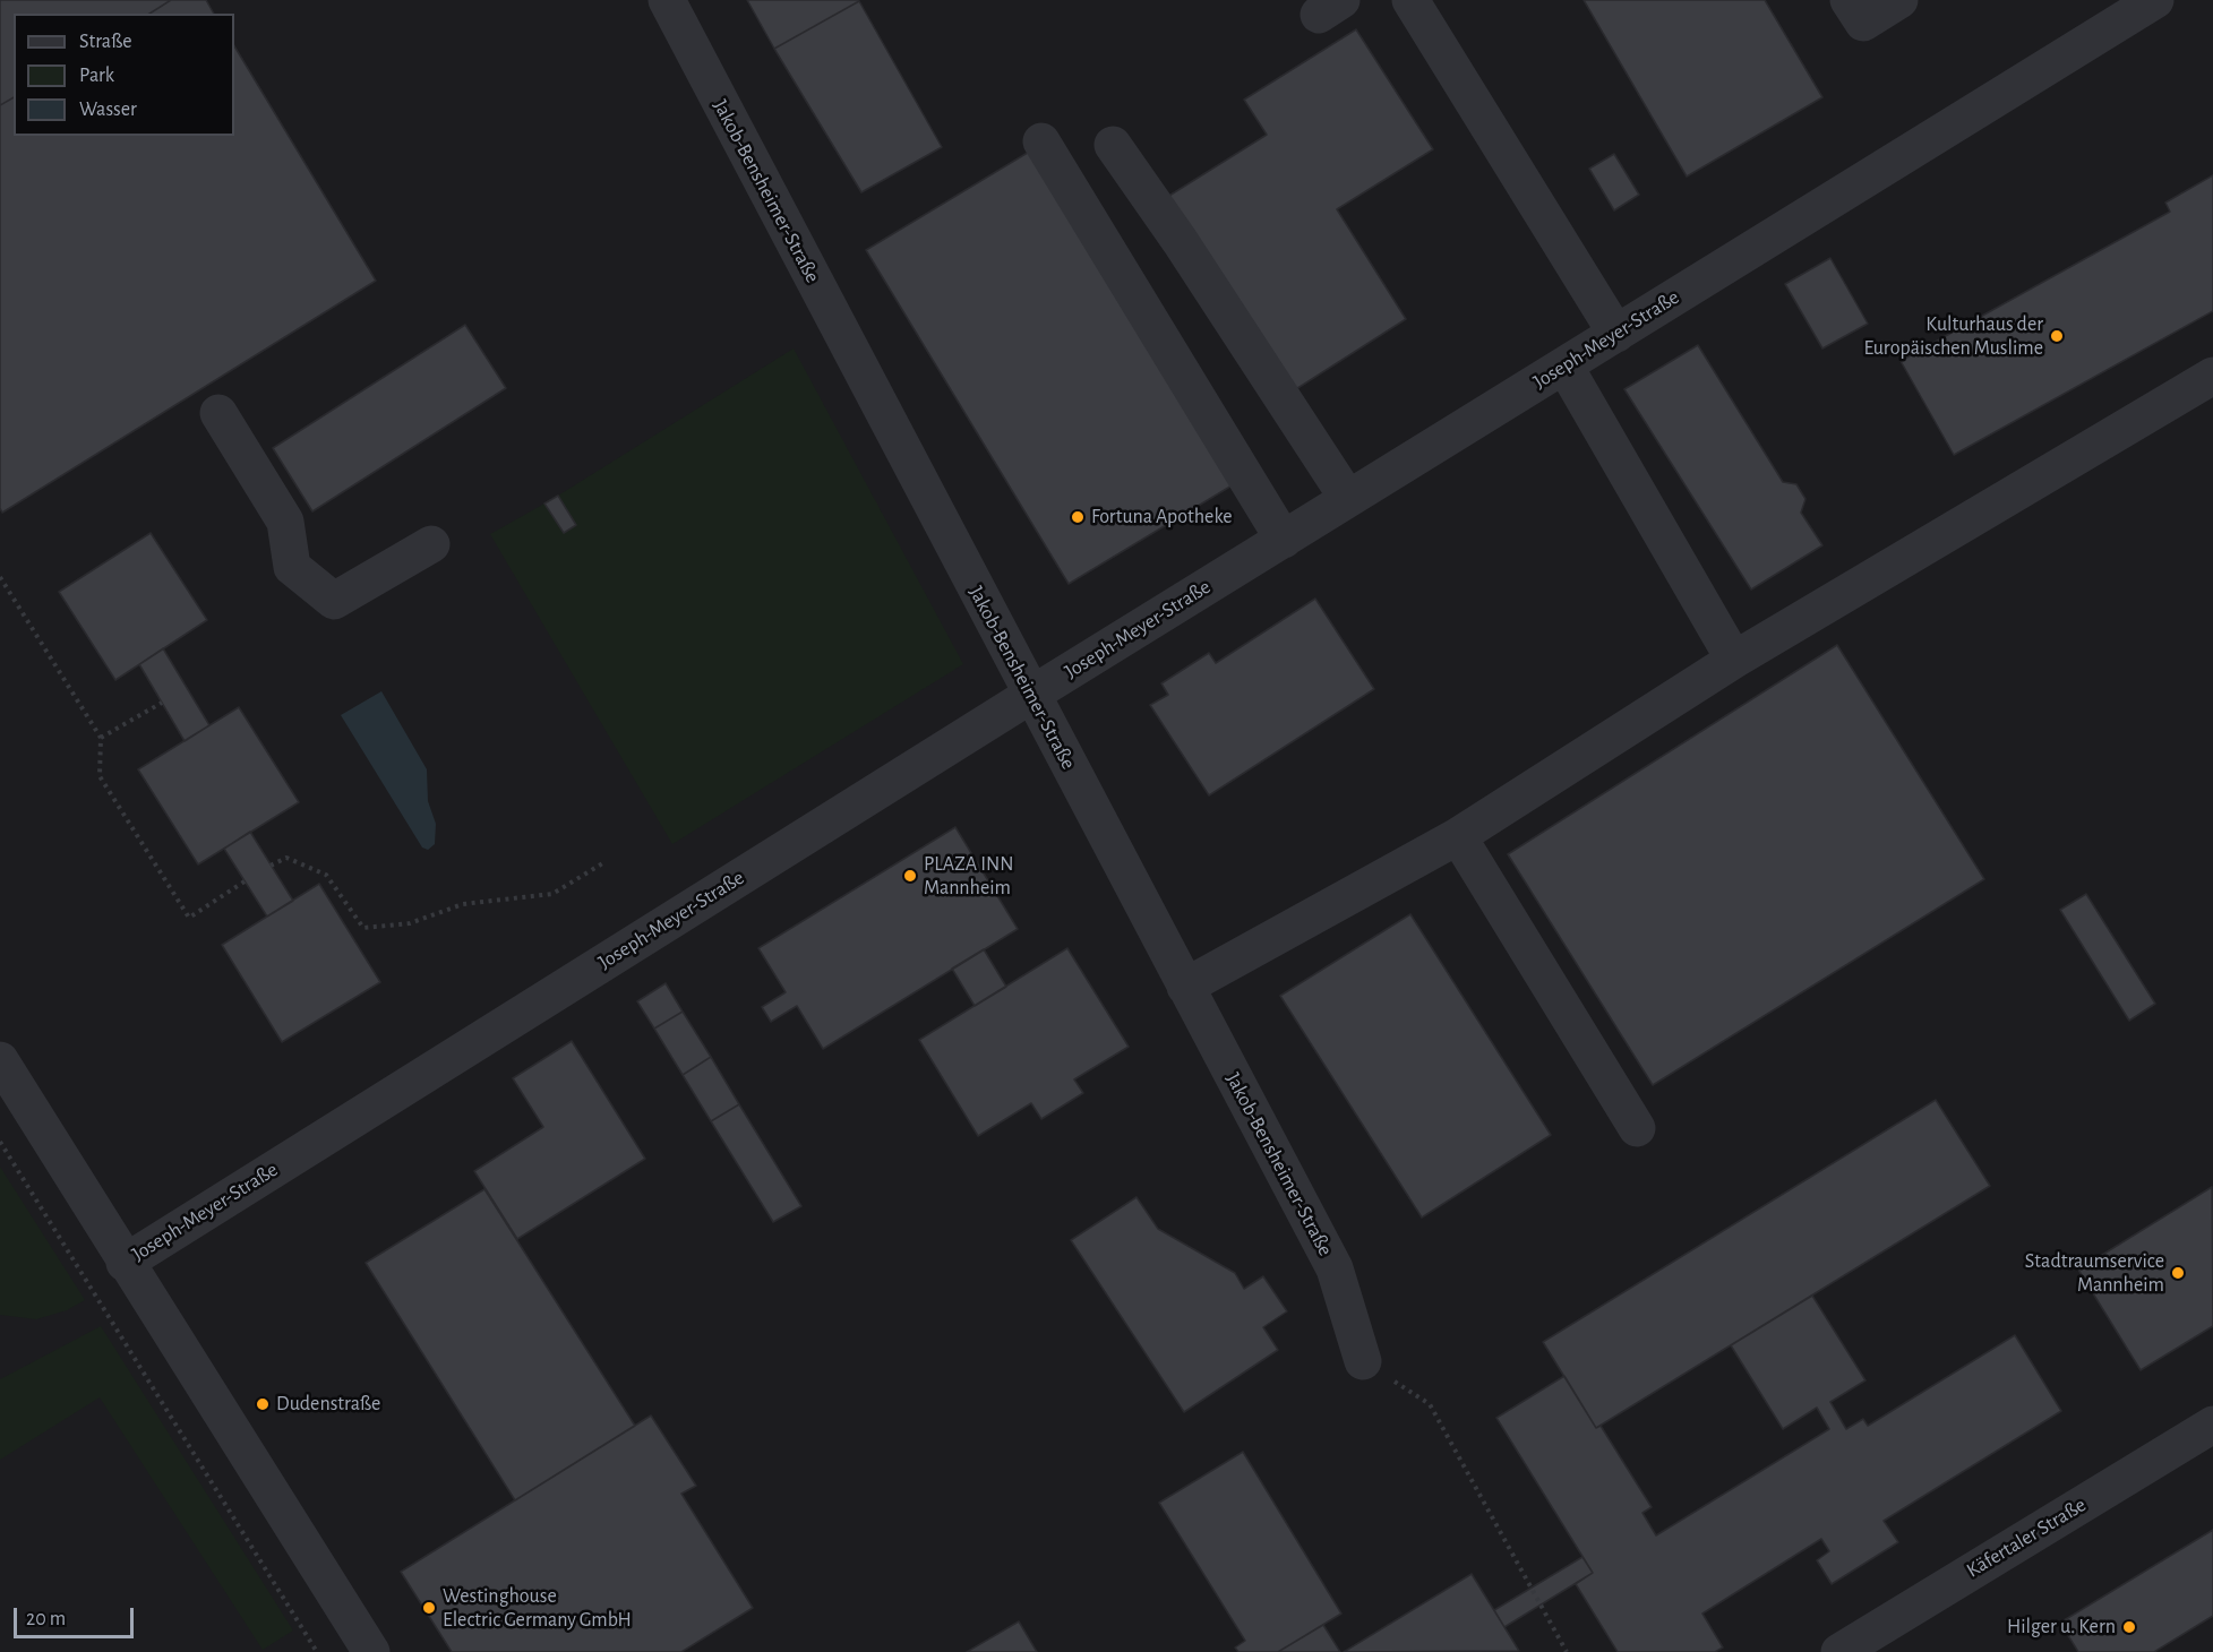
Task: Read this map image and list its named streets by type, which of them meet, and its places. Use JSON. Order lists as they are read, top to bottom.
{
  "streets": {
    "street": ["Jakob-Bensheimer-Straße", "Joseph-Meyer-Straße", "Käfertaler Straße"]
  },
  "crossings": [
    ["Jakob-Bensheimer-Straße", "Joseph-Meyer-Straße"]
  ],
  "places": [
    "Kulturhaus der Europäischen Muslime",
    "Fortuna Apotheke",
    "PLAZA INN Mannheim",
    "Stadtraumservice Mannheim",
    "Dudenstraße",
    "Westinghouse Electric Germany GmbH",
    "Hilger u. Kern"
  ],
  "legend": ["Straße", "Park", "Wasser"],
  "scale_bar": "20 m"
}
